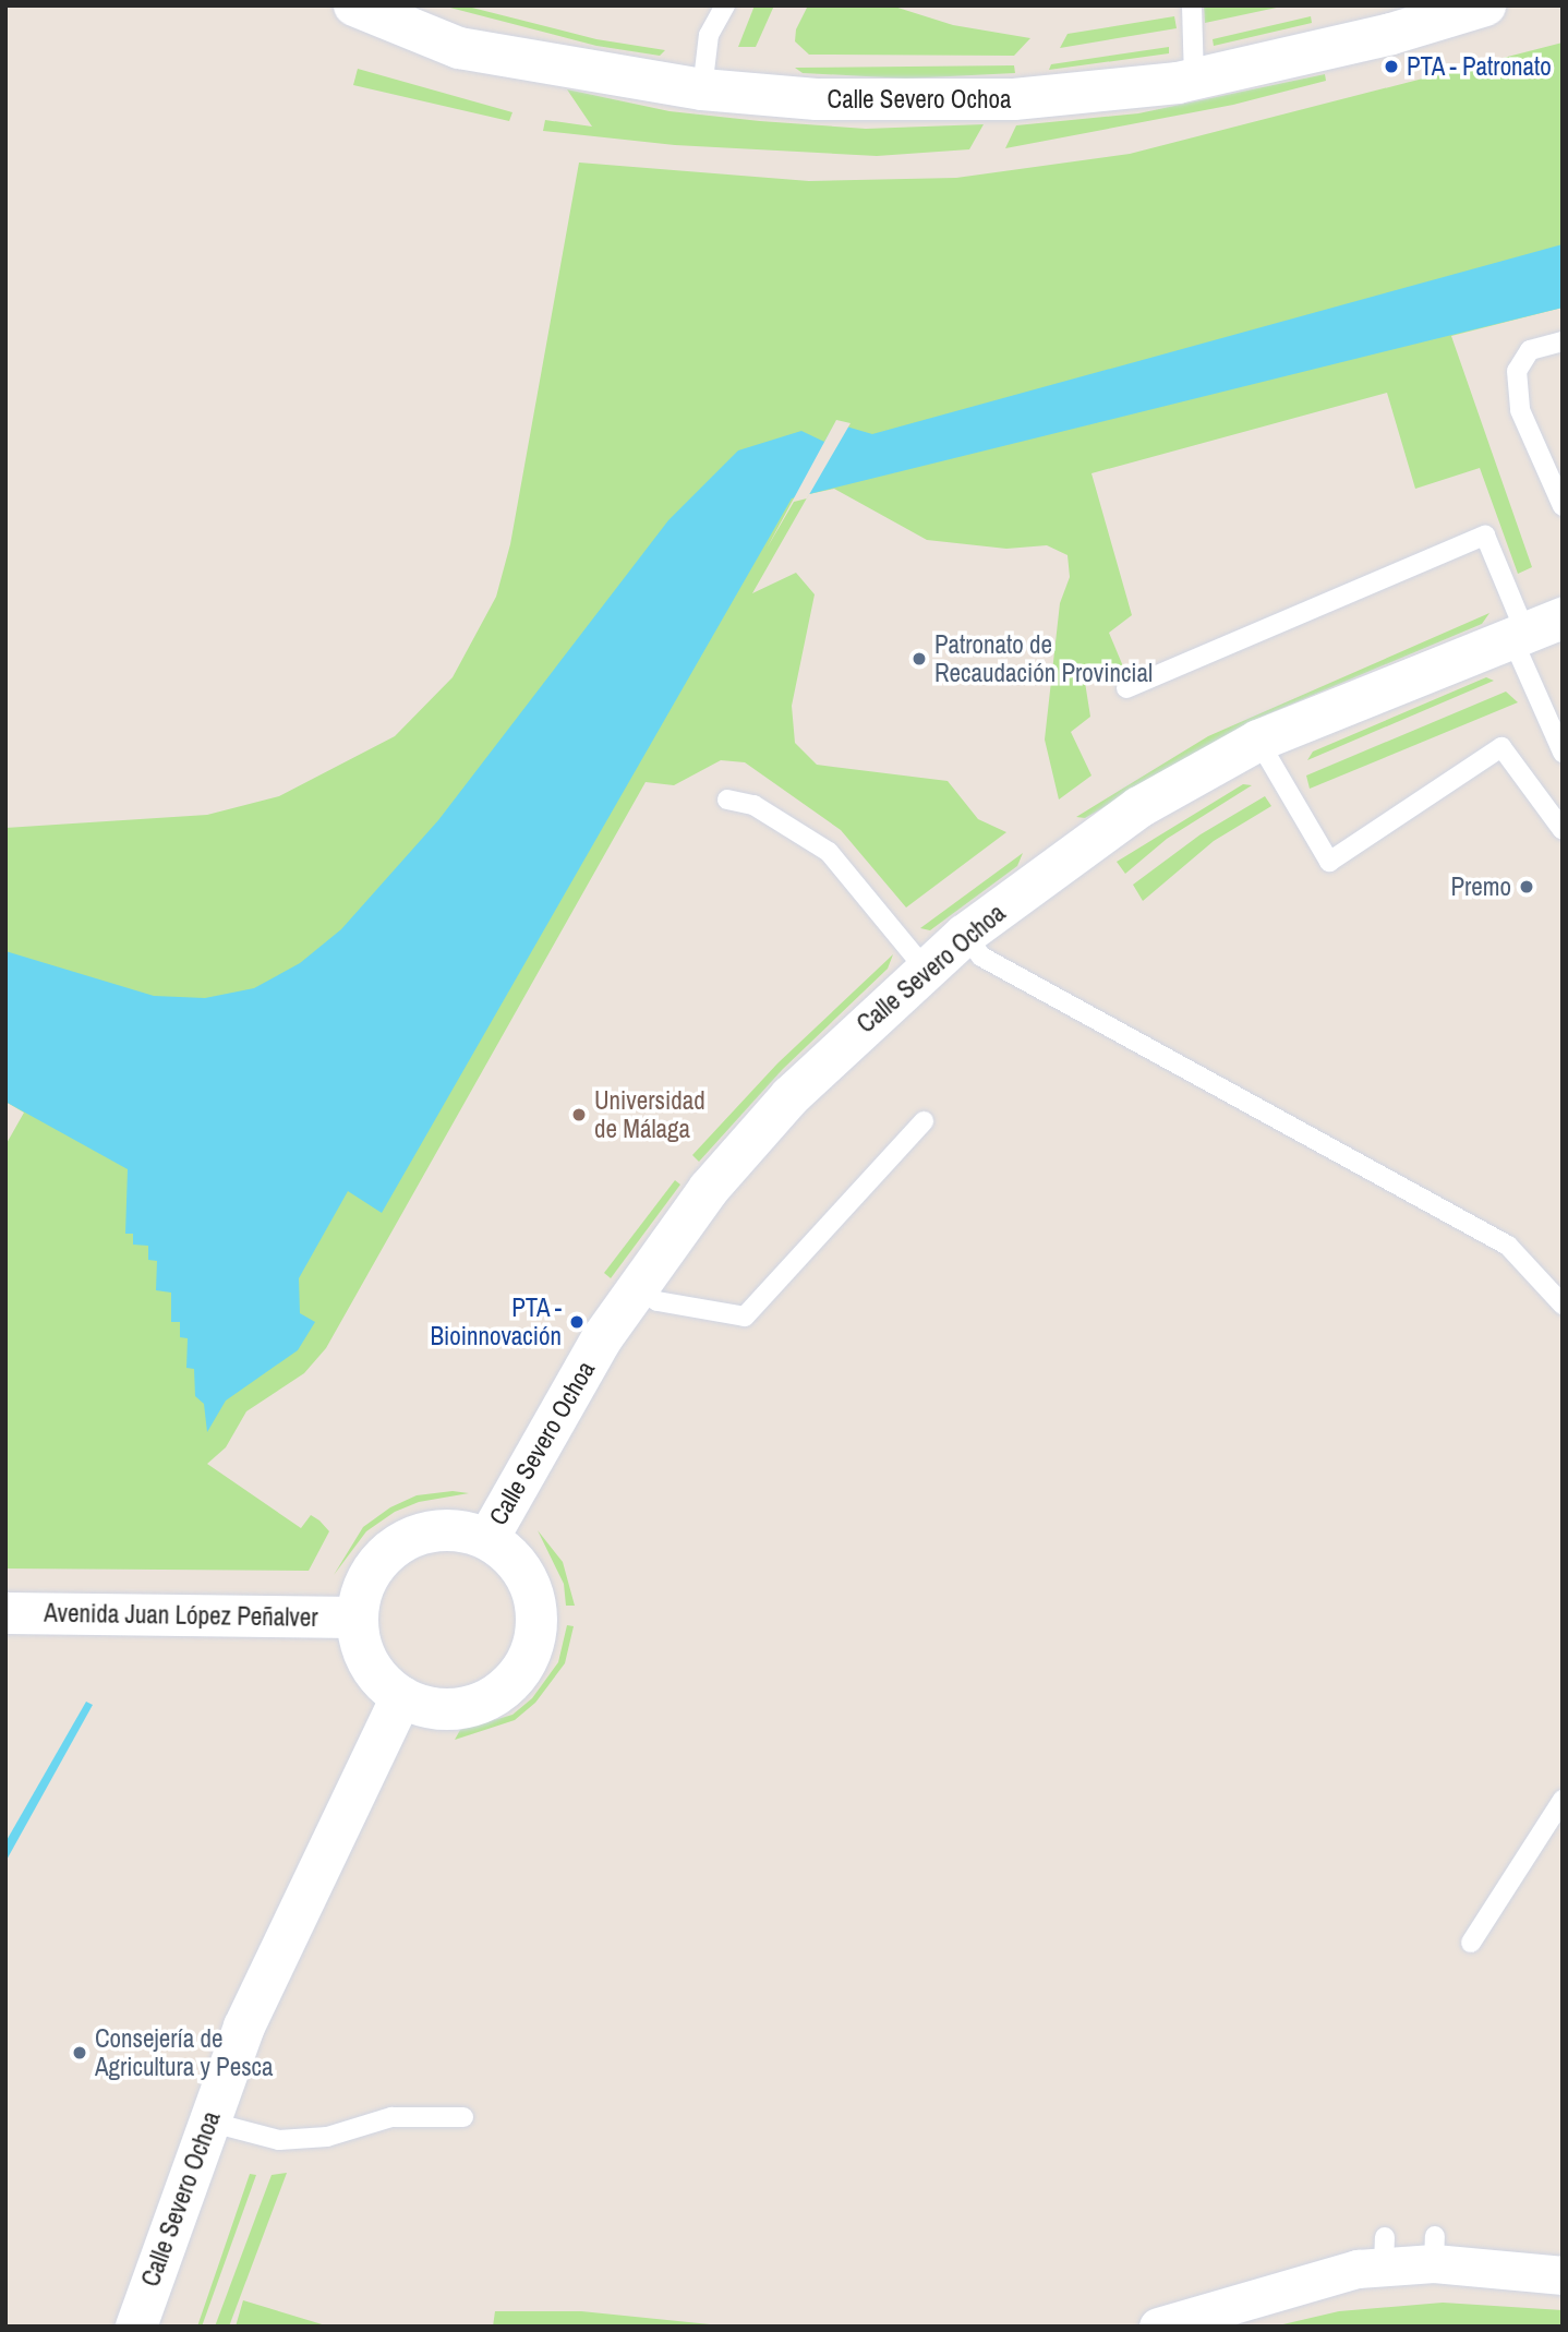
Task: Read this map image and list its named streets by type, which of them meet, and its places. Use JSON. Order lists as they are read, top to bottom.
{
  "streets": {
    "street": ["Calle Severo Ochoa", "Avenida Juan López Peñalver"]
  },
  "crossings": [
    ["Calle Severo Ochoa", "Avenida Juan López Peñalver"]
  ],
  "places": [
    "PTA - Patronato",
    "Patronato de Recaudación Provincial",
    "Premo",
    "Universidad de Málaga",
    "PTA - Bioinnovación",
    "Consejería de Agricultura y Pesca"
  ]
}
